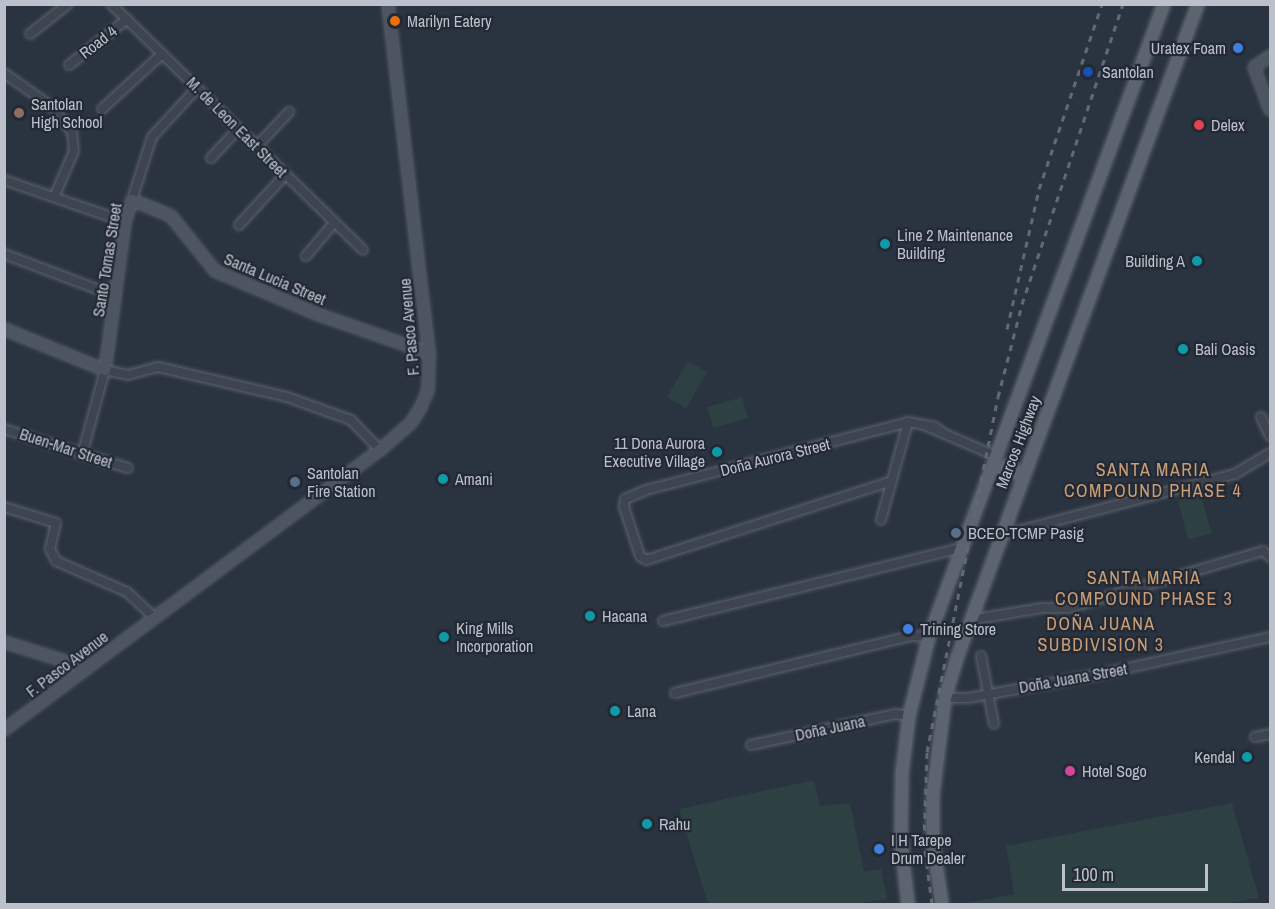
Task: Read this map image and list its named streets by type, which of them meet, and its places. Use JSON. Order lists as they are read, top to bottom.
{
  "streets": {
    "main road": ["Marcos Highway"],
    "street": [
      "Road 4",
      "M. de Leon East Street",
      "Santo Tomas Street",
      "Santa Lucia Street",
      "F. Pasco Avenue",
      "Buen-Mar Street",
      "Doña Aurora Street",
      "Doña Juana Street",
      "Doña Juana"
    ]
  },
  "crossings": [
    ["Road 4", "M. de Leon East Street"],
    ["M. de Leon East Street", "Santo Tomas Street"],
    ["Santo Tomas Street", "Santa Lucia Street"],
    ["Santo Tomas Street", "Buen-Mar Street"],
    ["Santa Lucia Street", "F. Pasco Avenue"],
    ["Marcos Highway", "Doña Aurora Street"],
    ["Marcos Highway", "Doña Juana Street"],
    ["Marcos Highway", "Doña Juana"]
  ],
  "districts": ["SANTA MARIA COMPOUND PHASE 4", "SANTA MARIA COMPOUND PHASE 3", "DOÑA JUANA SUBDIVISION 3"],
  "places": [
    "Marilyn Eatery",
    "Uratex Foam",
    "Santolan",
    "Santolan High School",
    "Delex",
    "Line 2 Maintenance Building",
    "Building A",
    "Bali Oasis",
    "11 Dona Aurora Executive Village",
    "Amani",
    "Santolan Fire Station",
    "BCEO-TCMP Pasig",
    "Hacana",
    "Trining Store",
    "King Mills Incorporation",
    "Lana",
    "Kendal",
    "Hotel Sogo",
    "Rahu",
    "I H Tarepe Drum Dealer"
  ],
  "scale_bar": "100 m"
}
